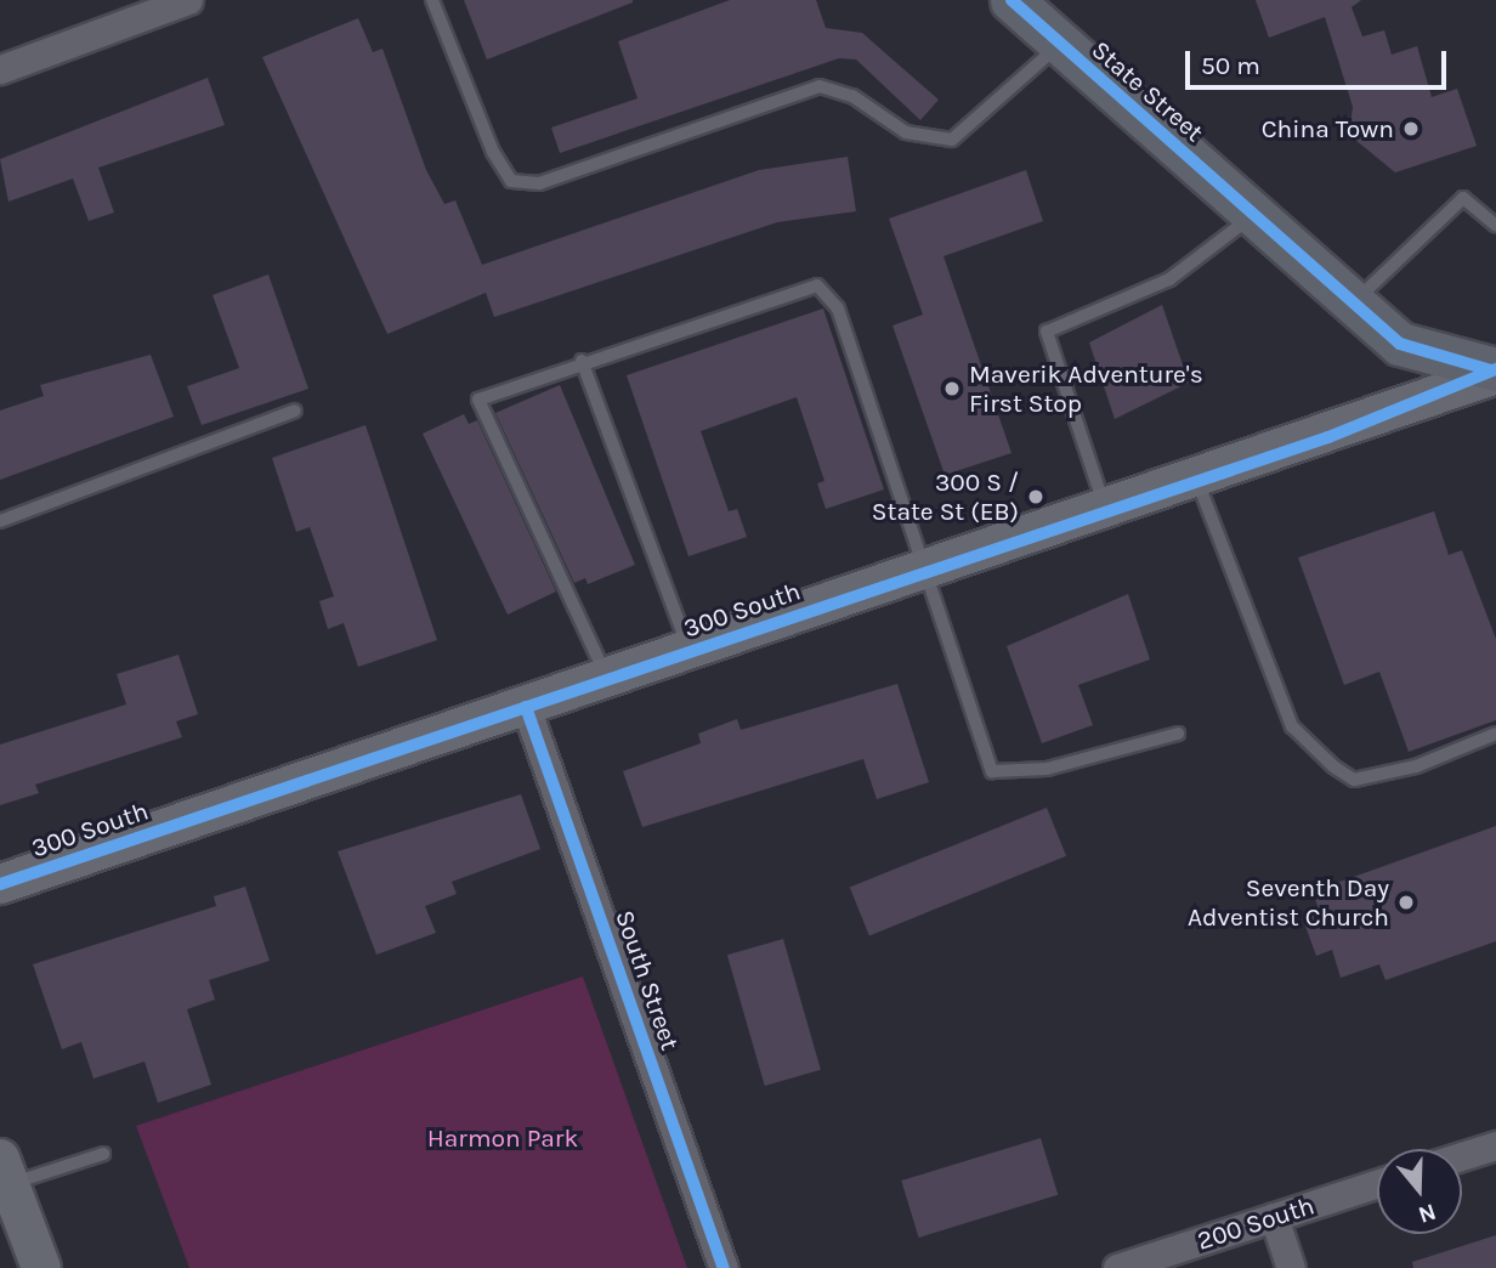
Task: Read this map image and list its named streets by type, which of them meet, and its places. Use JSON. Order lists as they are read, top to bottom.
{
  "streets": {
    "main road": ["State Street"],
    "street": ["300 South", "South Street", "200 South"]
  },
  "crossings": [
    ["State Street", "300 South"],
    ["300 South", "South Street"]
  ],
  "parks": ["Harmon Park"],
  "places": [
    "China Town",
    "Maverik Adventure's First Stop",
    "300 S / State St (EB)",
    "Seventh Day Adventist Church"
  ],
  "scale_bar": "50 m",
  "north": "bottom"
}
